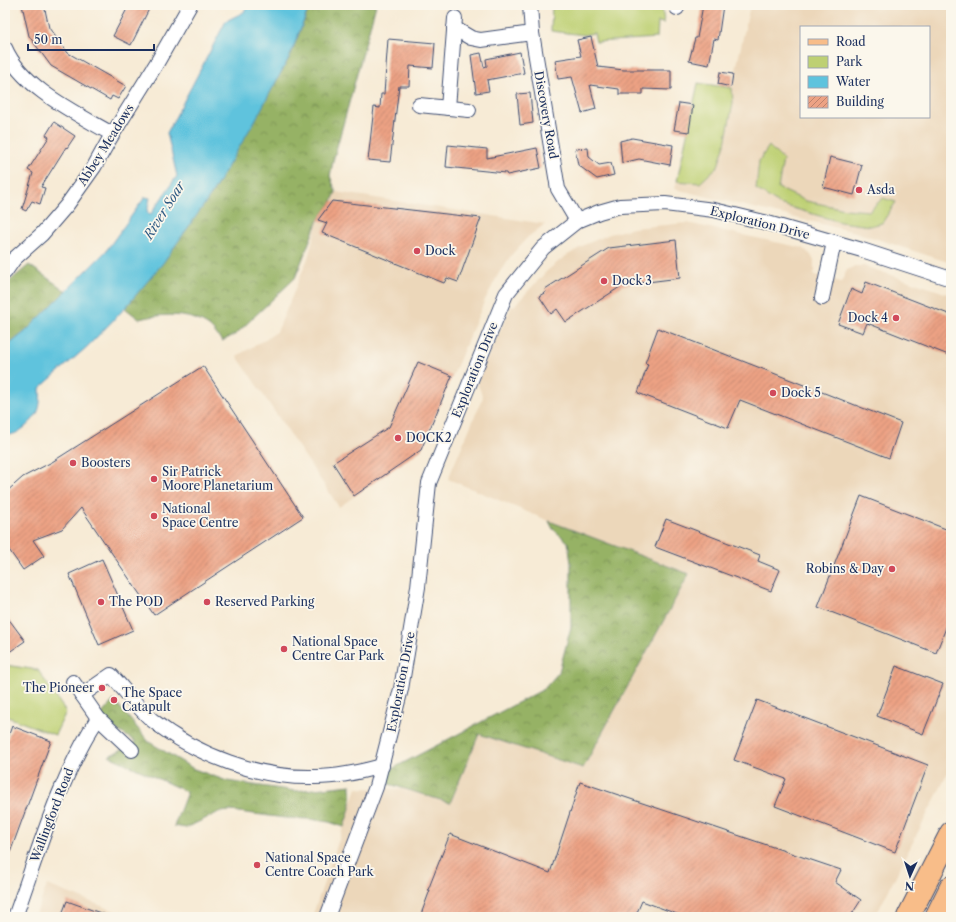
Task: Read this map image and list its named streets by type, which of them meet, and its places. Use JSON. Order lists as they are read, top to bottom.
{
  "streets": {
    "street": [
      "Discovery Road",
      "Abbey Meadows",
      "Exploration Drive",
      "Wallingford Road"
    ]
  },
  "crossings": [
    ["Discovery Road", "Exploration Drive"]
  ],
  "water": ["River Soar"],
  "places": [
    "Asda",
    "Dock",
    "Dock 3",
    "Dock 4",
    "Dock 5",
    "DOCK2",
    "Boosters",
    "Sir Patrick Moore Planetarium",
    "National Space Centre",
    "Robins & Day",
    "The POD",
    "Reserved Parking",
    "National Space Centre Car Park",
    "The Pioneer",
    "The Space Catapult",
    "National Space Centre Coach Park"
  ],
  "legend": [
    "Road",
    "Park",
    "Water",
    "Building"
  ],
  "scale_bar": "50 m",
  "north": "bottom"
}
